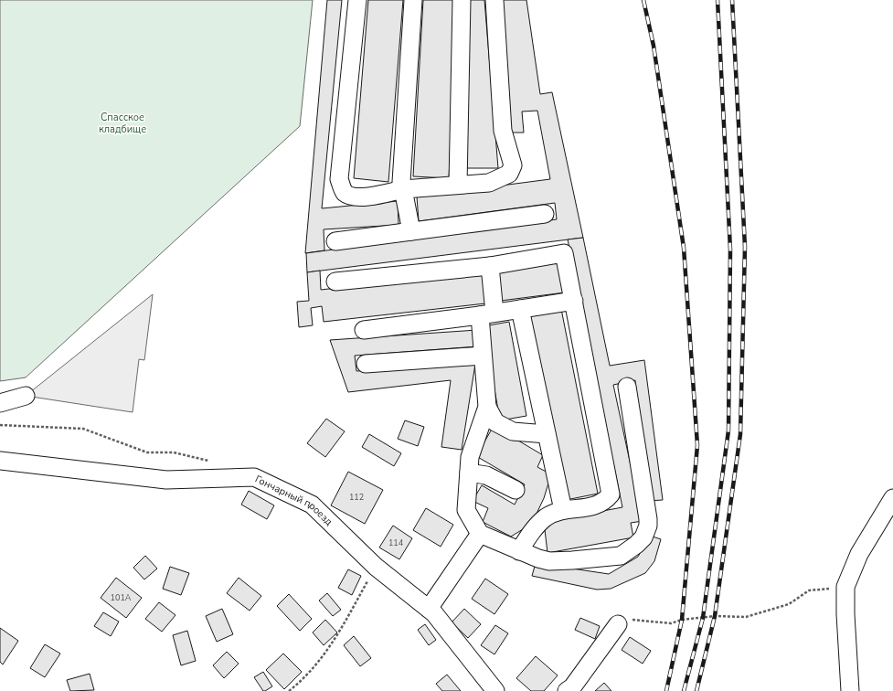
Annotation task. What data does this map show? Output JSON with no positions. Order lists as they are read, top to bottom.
{
  "streets": {
    "street": ["Гончарный проезд"]
  },
  "parks": ["Спасское кладбище"],
  "house_numbers": ["112", "114", "101А"]
}
